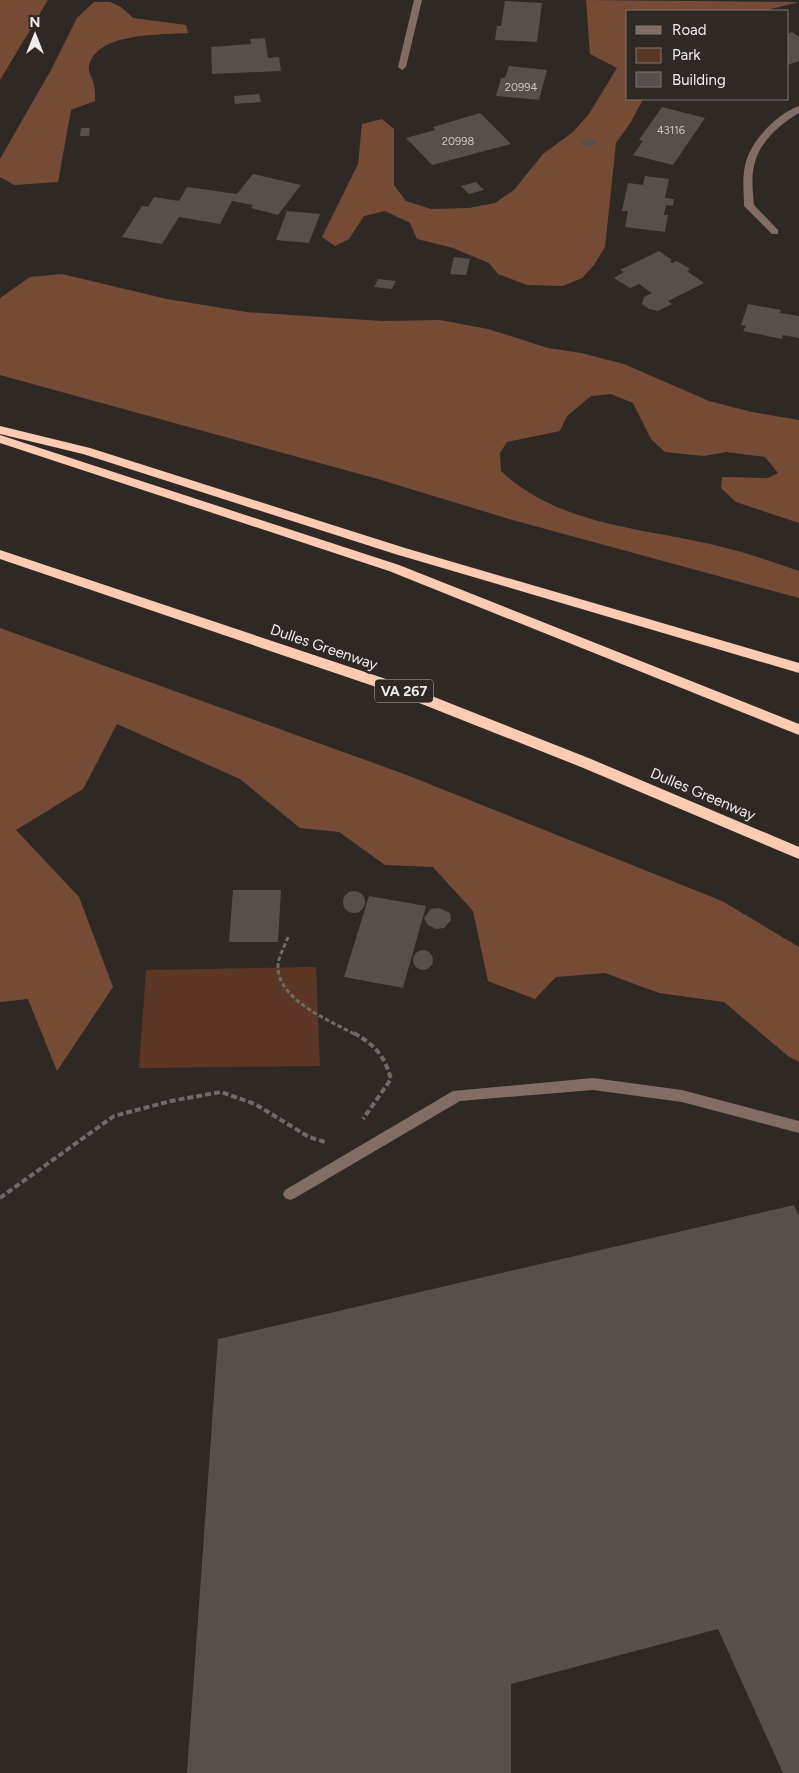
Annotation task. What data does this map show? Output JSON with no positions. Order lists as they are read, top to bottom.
{
  "streets": {
    "highway": ["Dulles Greenway", "VA 267"]
  },
  "house_numbers": ["20994", "43116", "20998"],
  "legend": ["Road", "Park", "Building"],
  "north": "top"
}
